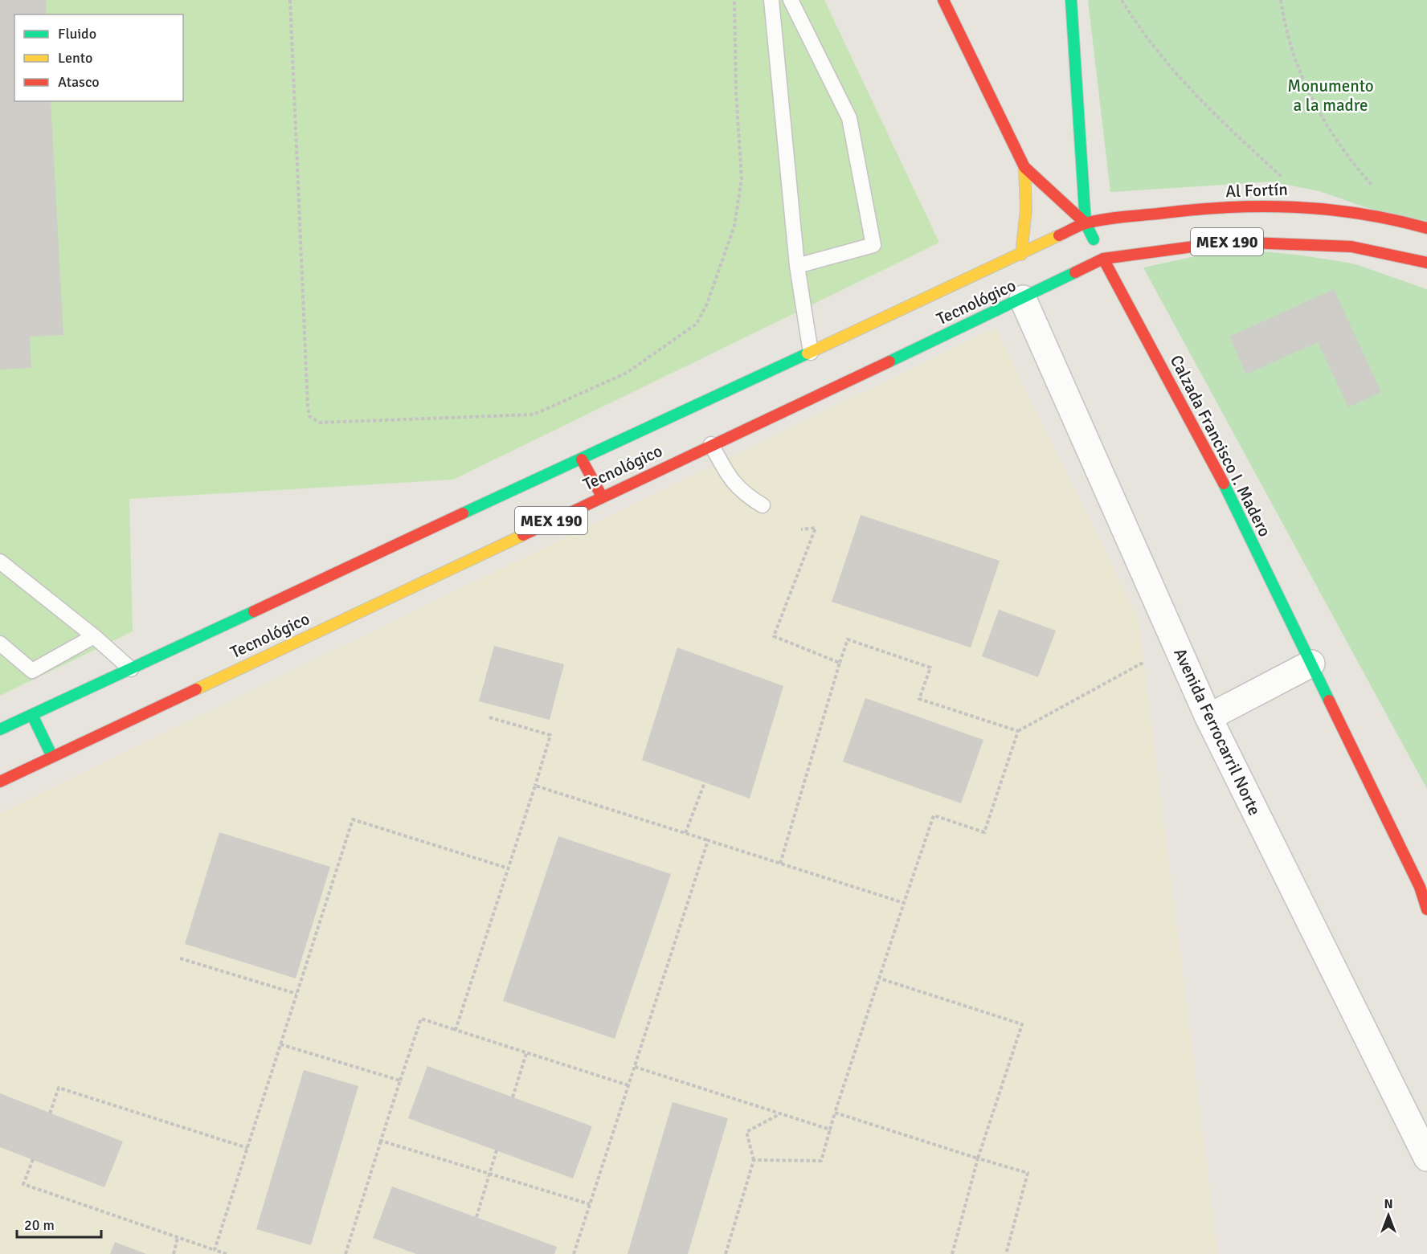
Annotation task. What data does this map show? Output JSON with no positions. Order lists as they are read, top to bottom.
{
  "streets": {
    "main road": [
      "Al Fortín",
      "MEX 190",
      "Tecnológico",
      "Calzada Francisco I. Madero"
    ],
    "street": ["Avenida Ferrocarril Norte"]
  },
  "crossings": [
    ["Al Fortín", "Tecnológico"],
    ["Al Fortín", "Calzada Francisco I. Madero"],
    ["MEX 190", "Tecnológico"],
    ["MEX 190", "Calzada Francisco I. Madero"],
    ["Tecnológico", "Calzada Francisco I. Madero"],
    ["Tecnológico", "Avenida Ferrocarril Norte"]
  ],
  "parks": ["Monumento a la madre"],
  "legend": ["Fluido", "Lento", "Atasco"],
  "scale_bar": "20 m",
  "north": "top"
}
